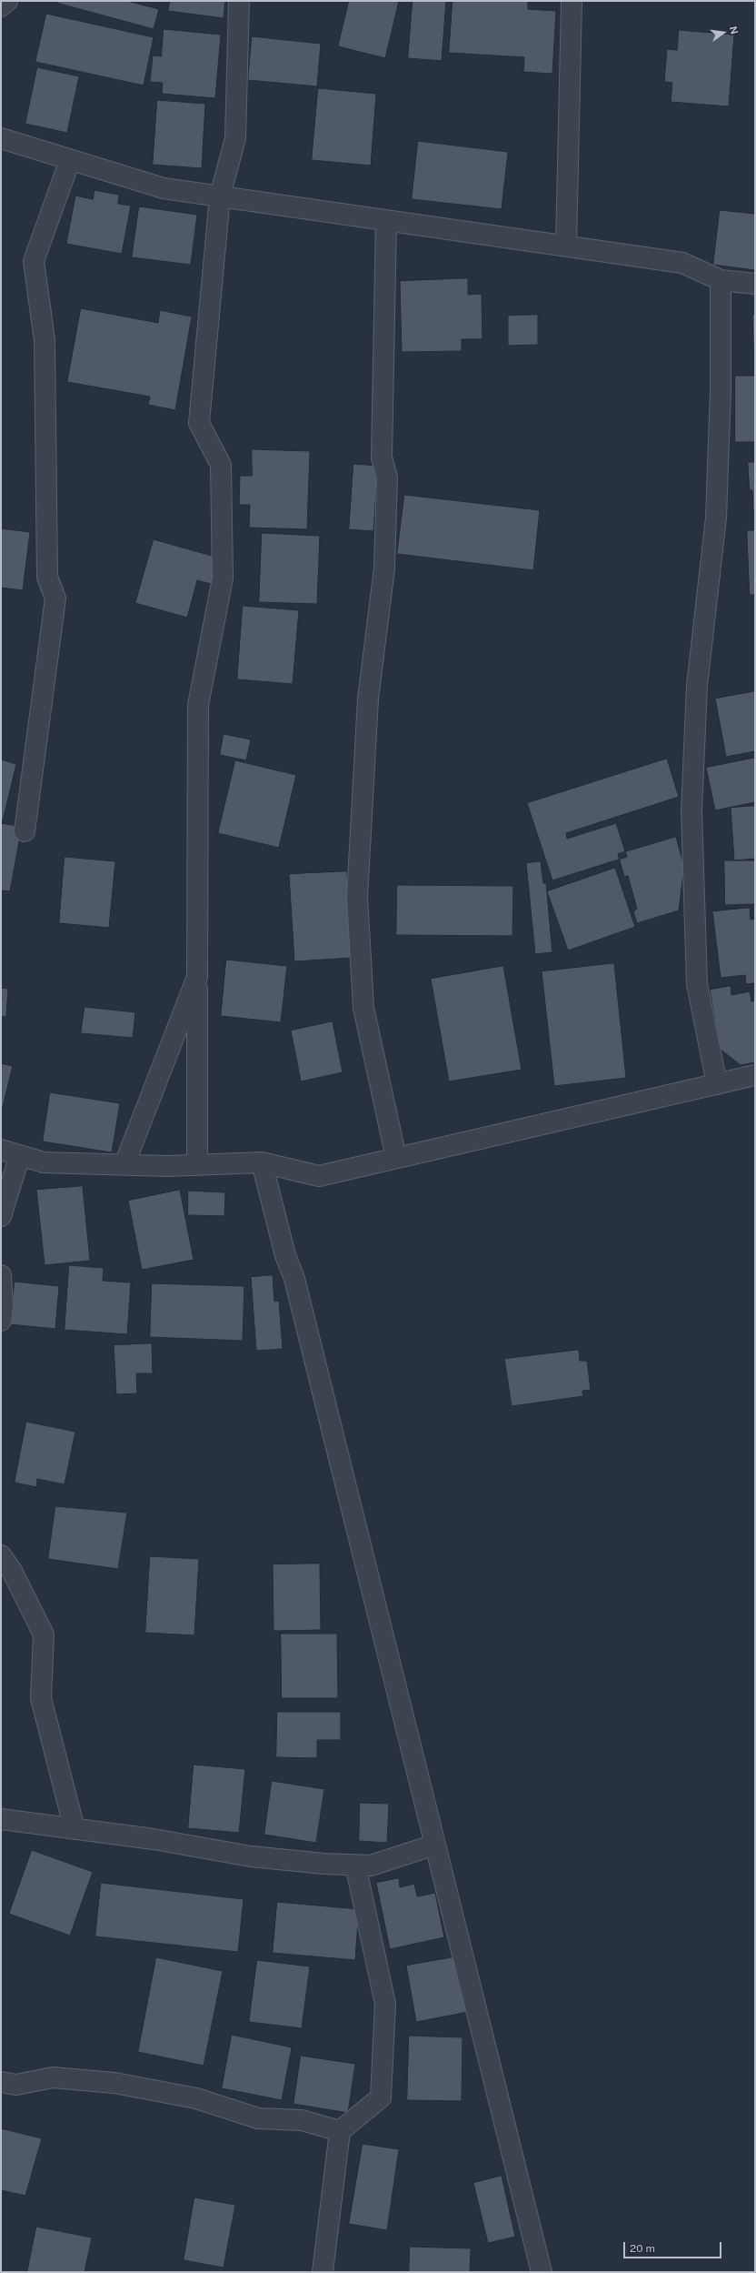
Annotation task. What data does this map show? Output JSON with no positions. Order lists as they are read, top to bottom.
{
  "scale_bar": "20 m",
  "north": "right"
}
